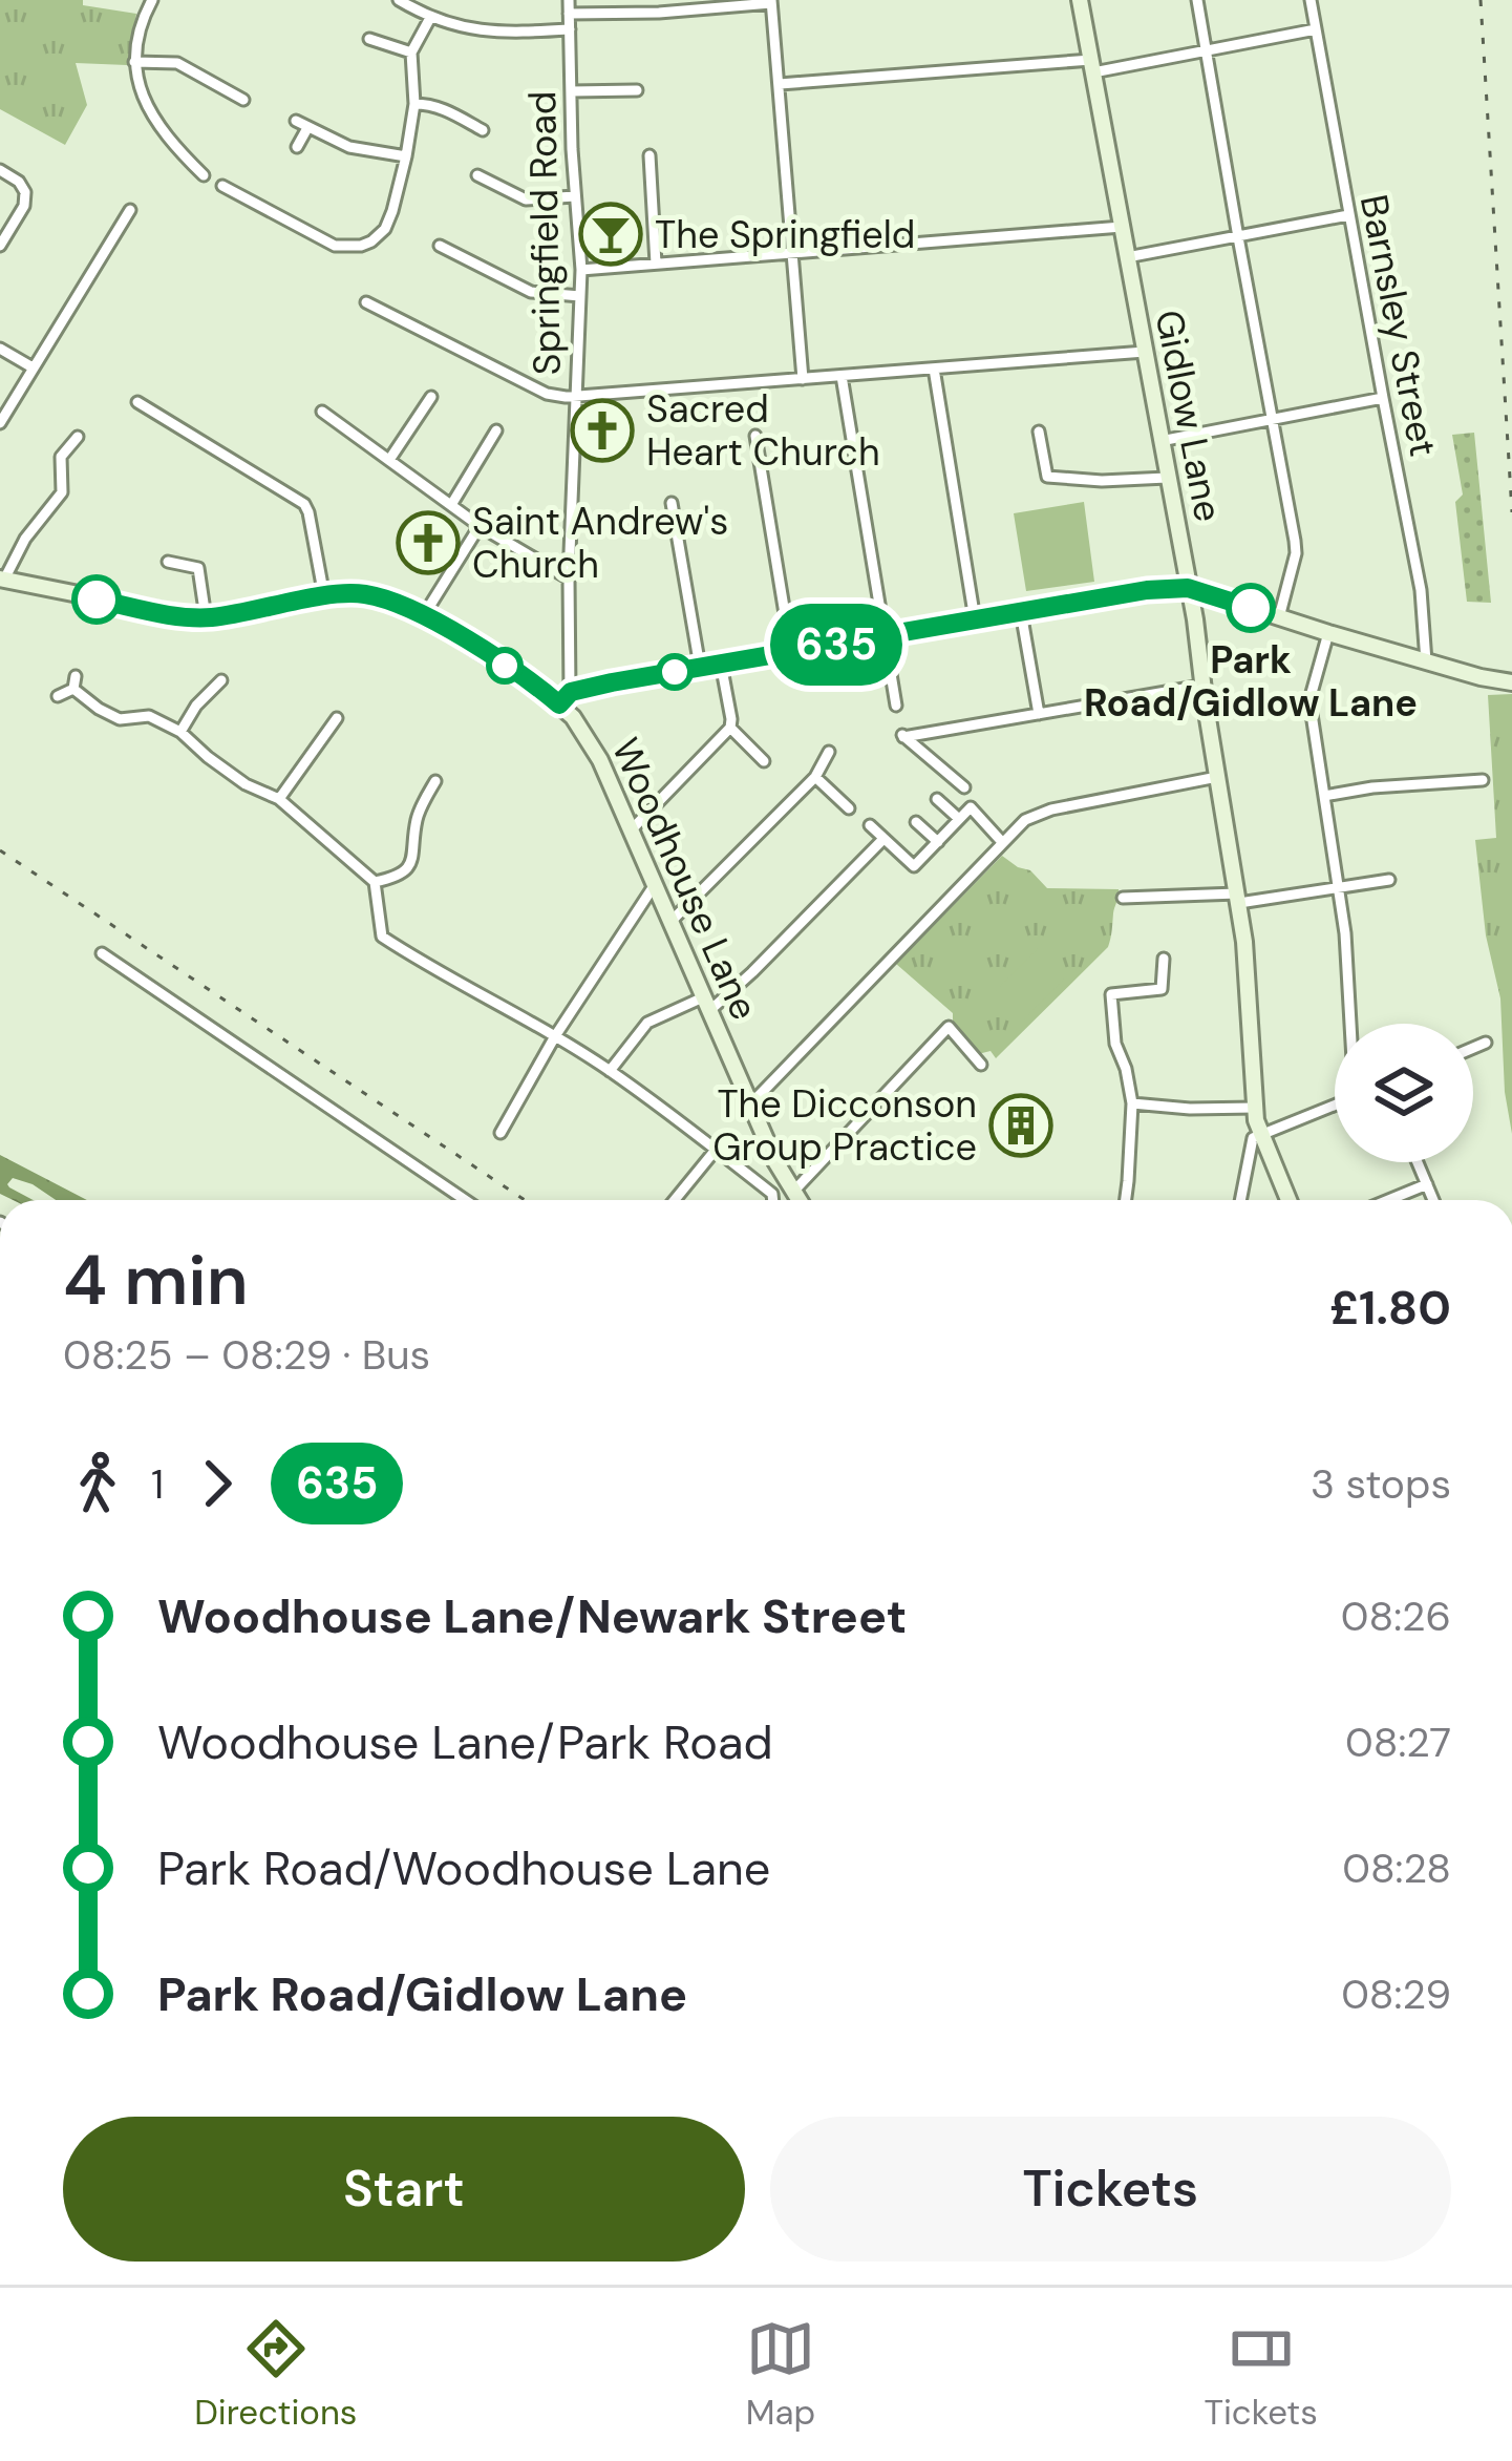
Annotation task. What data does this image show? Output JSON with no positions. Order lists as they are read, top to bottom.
{
  "streets": {
    "street": [
      "Springfield Road",
      "Barnsley Street",
      "Gidlow Lane",
      "Woodhouse Lane"
    ]
  },
  "crossings": [
    ["Springfield Road", "Woodhouse Lane"]
  ],
  "places": {
    "bar": ["The Springfield"],
    "church": ["Sacred Heart Church", "Saint Andrew's Church"],
    "other": ["Park Road/Gidlow Lane"],
    "building": ["The Dicconson Group Practice"]
  },
  "lines": ["bus line 635"],
  "page": {
    "on_map": "635",
    "heading": ["4 min", "08:25 – 08:29 · Bus", "£1.80"],
    "legs": ["1", "635", "3 stops"],
    "list": [
      {
        "name": "Woodhouse Lane/Newark Street",
        "value": "08:26"
      },
      {
        "name": "Woodhouse Lane/Park Road",
        "value": "08:27"
      },
      {
        "name": "Park Road/Woodhouse Lane",
        "value": "08:28"
      },
      {
        "name": "Park Road/Gidlow Lane",
        "value": "08:29"
      }
    ],
    "buttons": ["Start", "Tickets"],
    "tabs": ["Directions", "Map", "Tickets"]
  }
}
